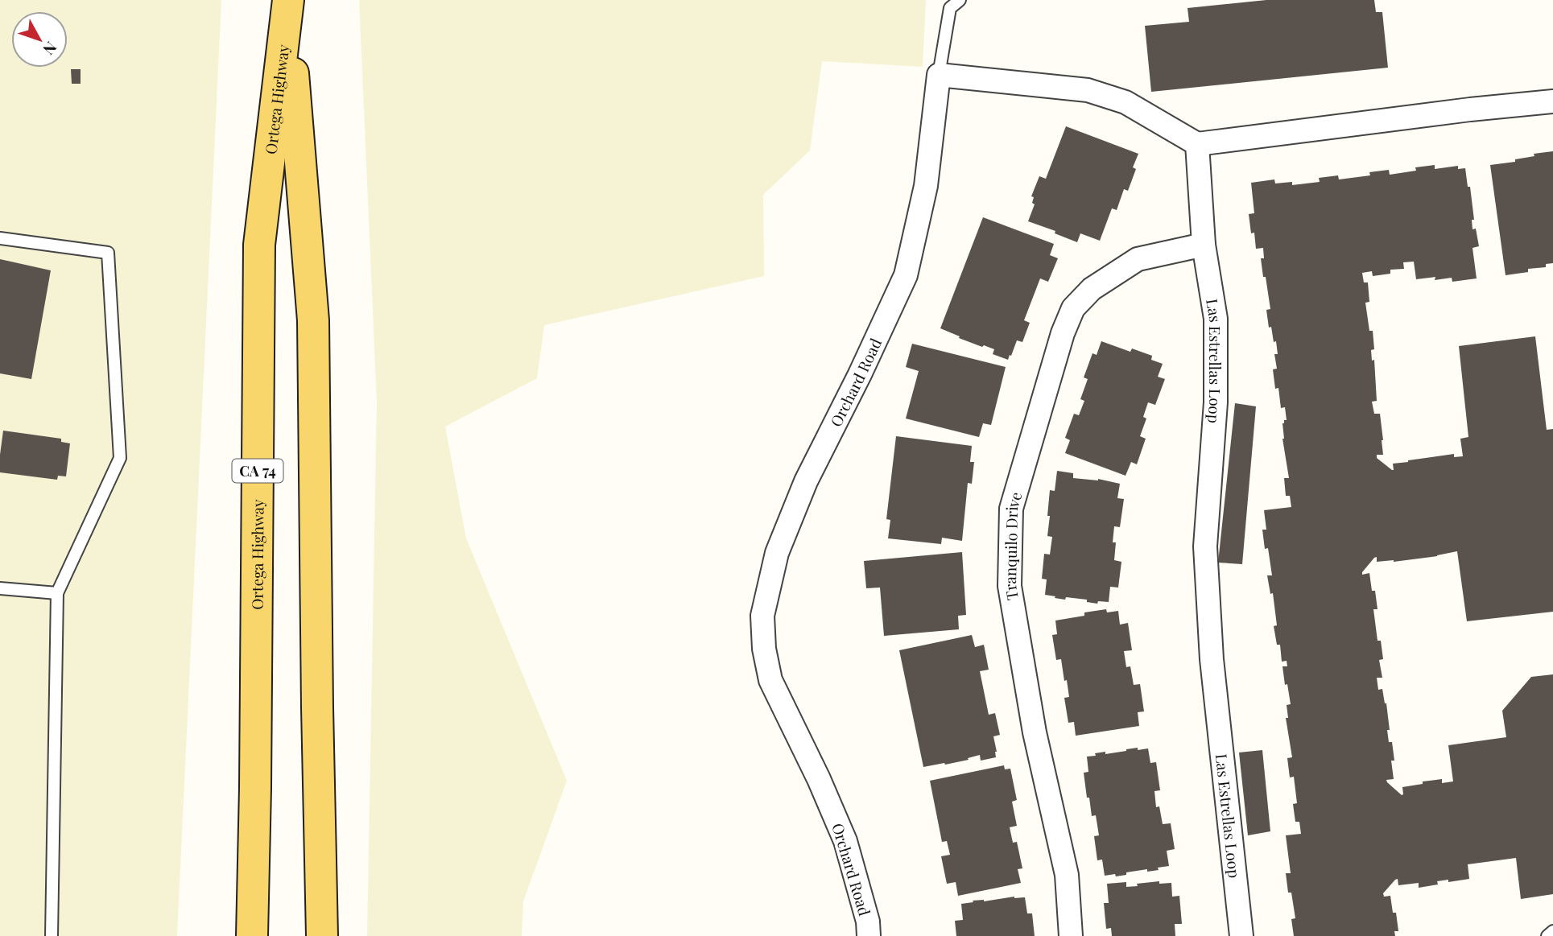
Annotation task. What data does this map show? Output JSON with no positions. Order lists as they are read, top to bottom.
{
  "streets": {
    "main road": ["Ortega Highway", "CA 74"],
    "street": ["Las Estrellas Loop", "Orchard Road", "Tranquilo Drive"]
  },
  "crossings": [
    ["Las Estrellas Loop", "Tranquilo Drive"]
  ],
  "north": "bottom right"
}
